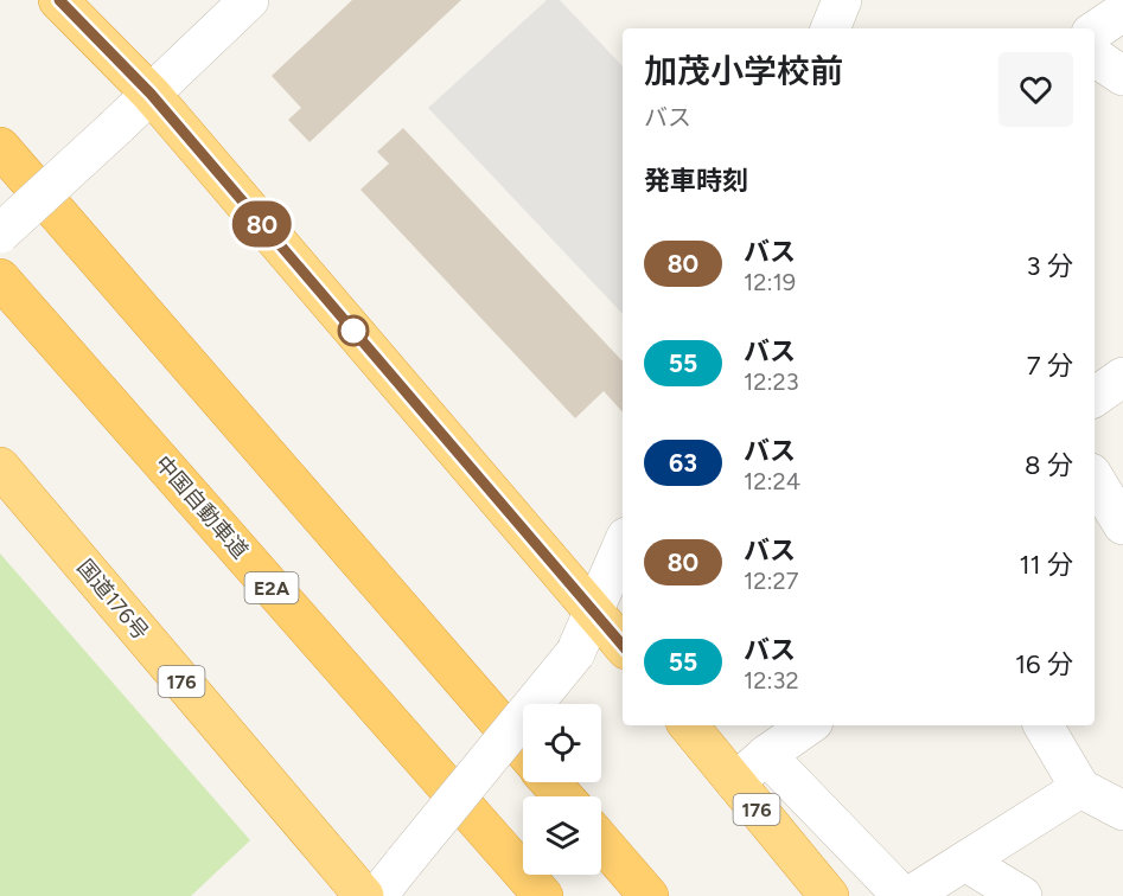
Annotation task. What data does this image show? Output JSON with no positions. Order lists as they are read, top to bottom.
{
  "streets": {
    "highway": [
      "中国自動車道",
      "E2A",
      "国道176号",
      "176"
    ]
  },
  "lines": ["bus line 80"],
  "page": {
    "on_map": "80",
    "heading": [
      ["加茂小学校前", "バス"],
      "発車時刻"
    ],
    "list": [
      {
        "mark": "80",
        "name": "バス",
        "note": "12:19",
        "value": "3 分"
      },
      {
        "mark": "55",
        "name": "バス",
        "note": "12:23",
        "value": "7 分"
      },
      {
        "mark": "63",
        "name": "バス",
        "note": "12:24",
        "value": "8 分"
      },
      {
        "mark": "80",
        "name": "バス",
        "note": "12:27",
        "value": "11 分"
      },
      {
        "mark": "55",
        "name": "バス",
        "note": "12:32",
        "value": "16 分"
      }
    ]
  }
}
